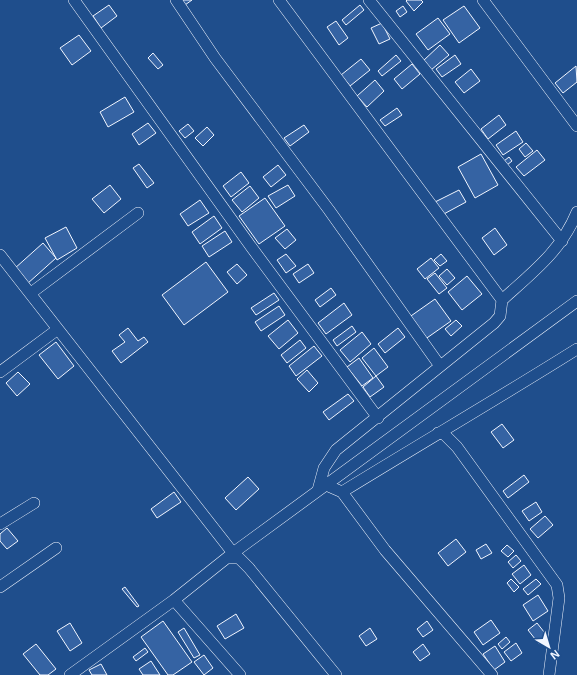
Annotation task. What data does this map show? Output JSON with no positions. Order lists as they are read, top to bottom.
{
  "north": "bottom right"
}
